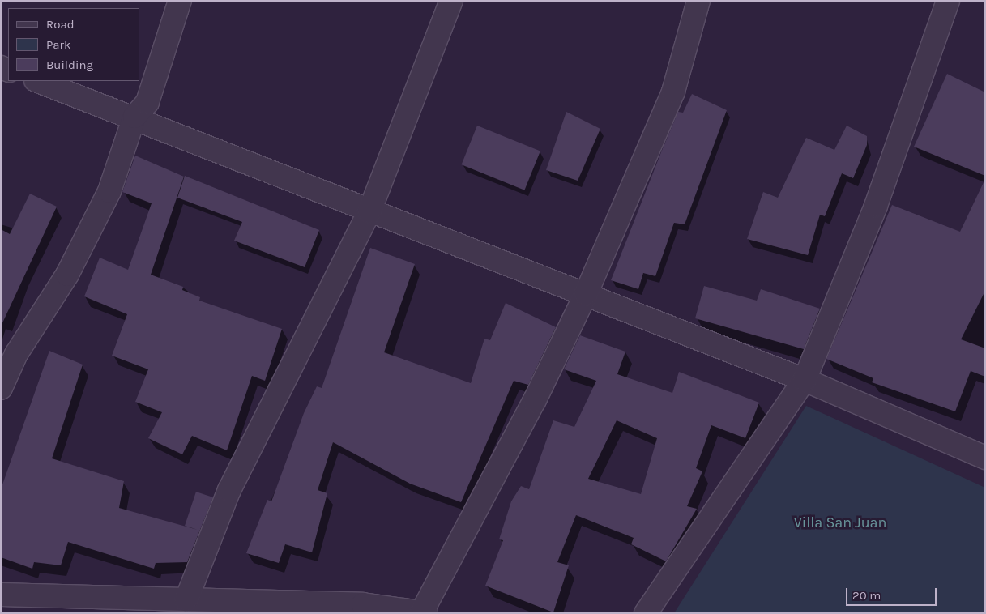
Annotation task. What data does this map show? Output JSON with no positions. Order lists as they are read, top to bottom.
{
  "parks": ["Villa San Juan"],
  "legend": ["Road", "Park", "Building"],
  "scale_bar": "20 m"
}
